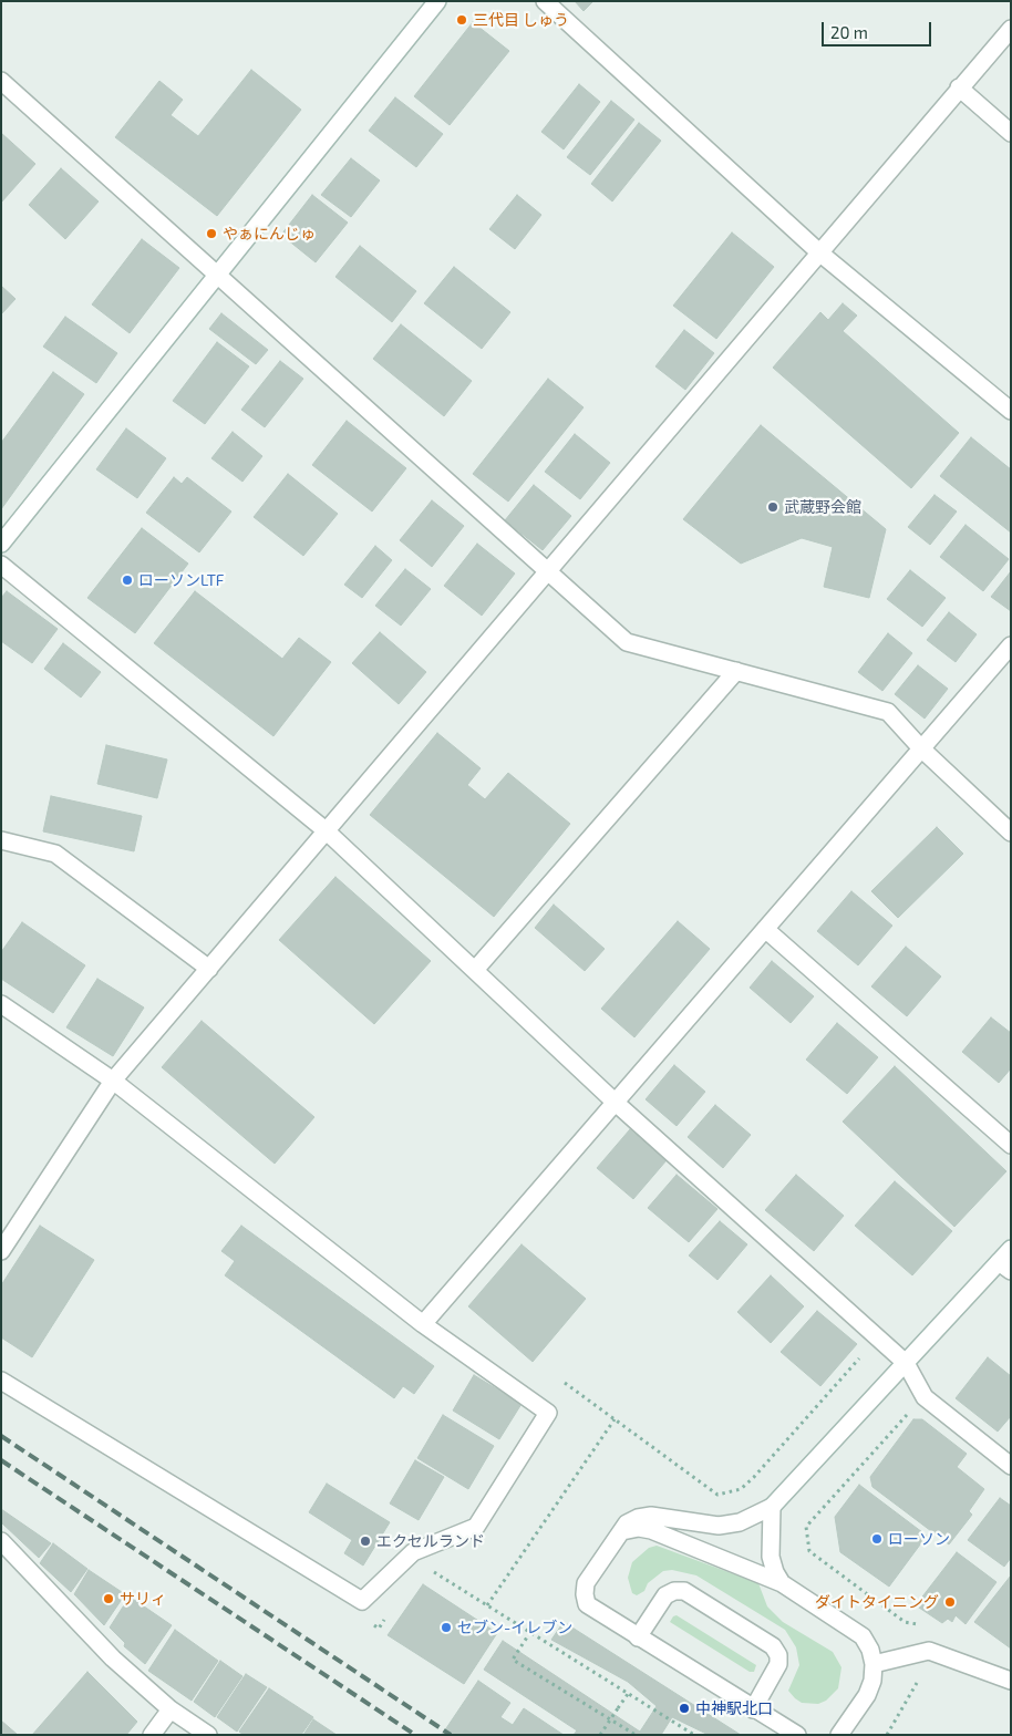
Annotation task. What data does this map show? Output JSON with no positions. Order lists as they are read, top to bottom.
{
  "places": [
    "三代目 しゅう",
    "やぁにんじゅ",
    "武蔵野会館",
    "ローソンLTF",
    "ローソン",
    "エクセルランド",
    "サリィ",
    "ダイトタイニング",
    "セブン-イレブン",
    "中神駅北口"
  ],
  "scale_bar": "20 m"
}
